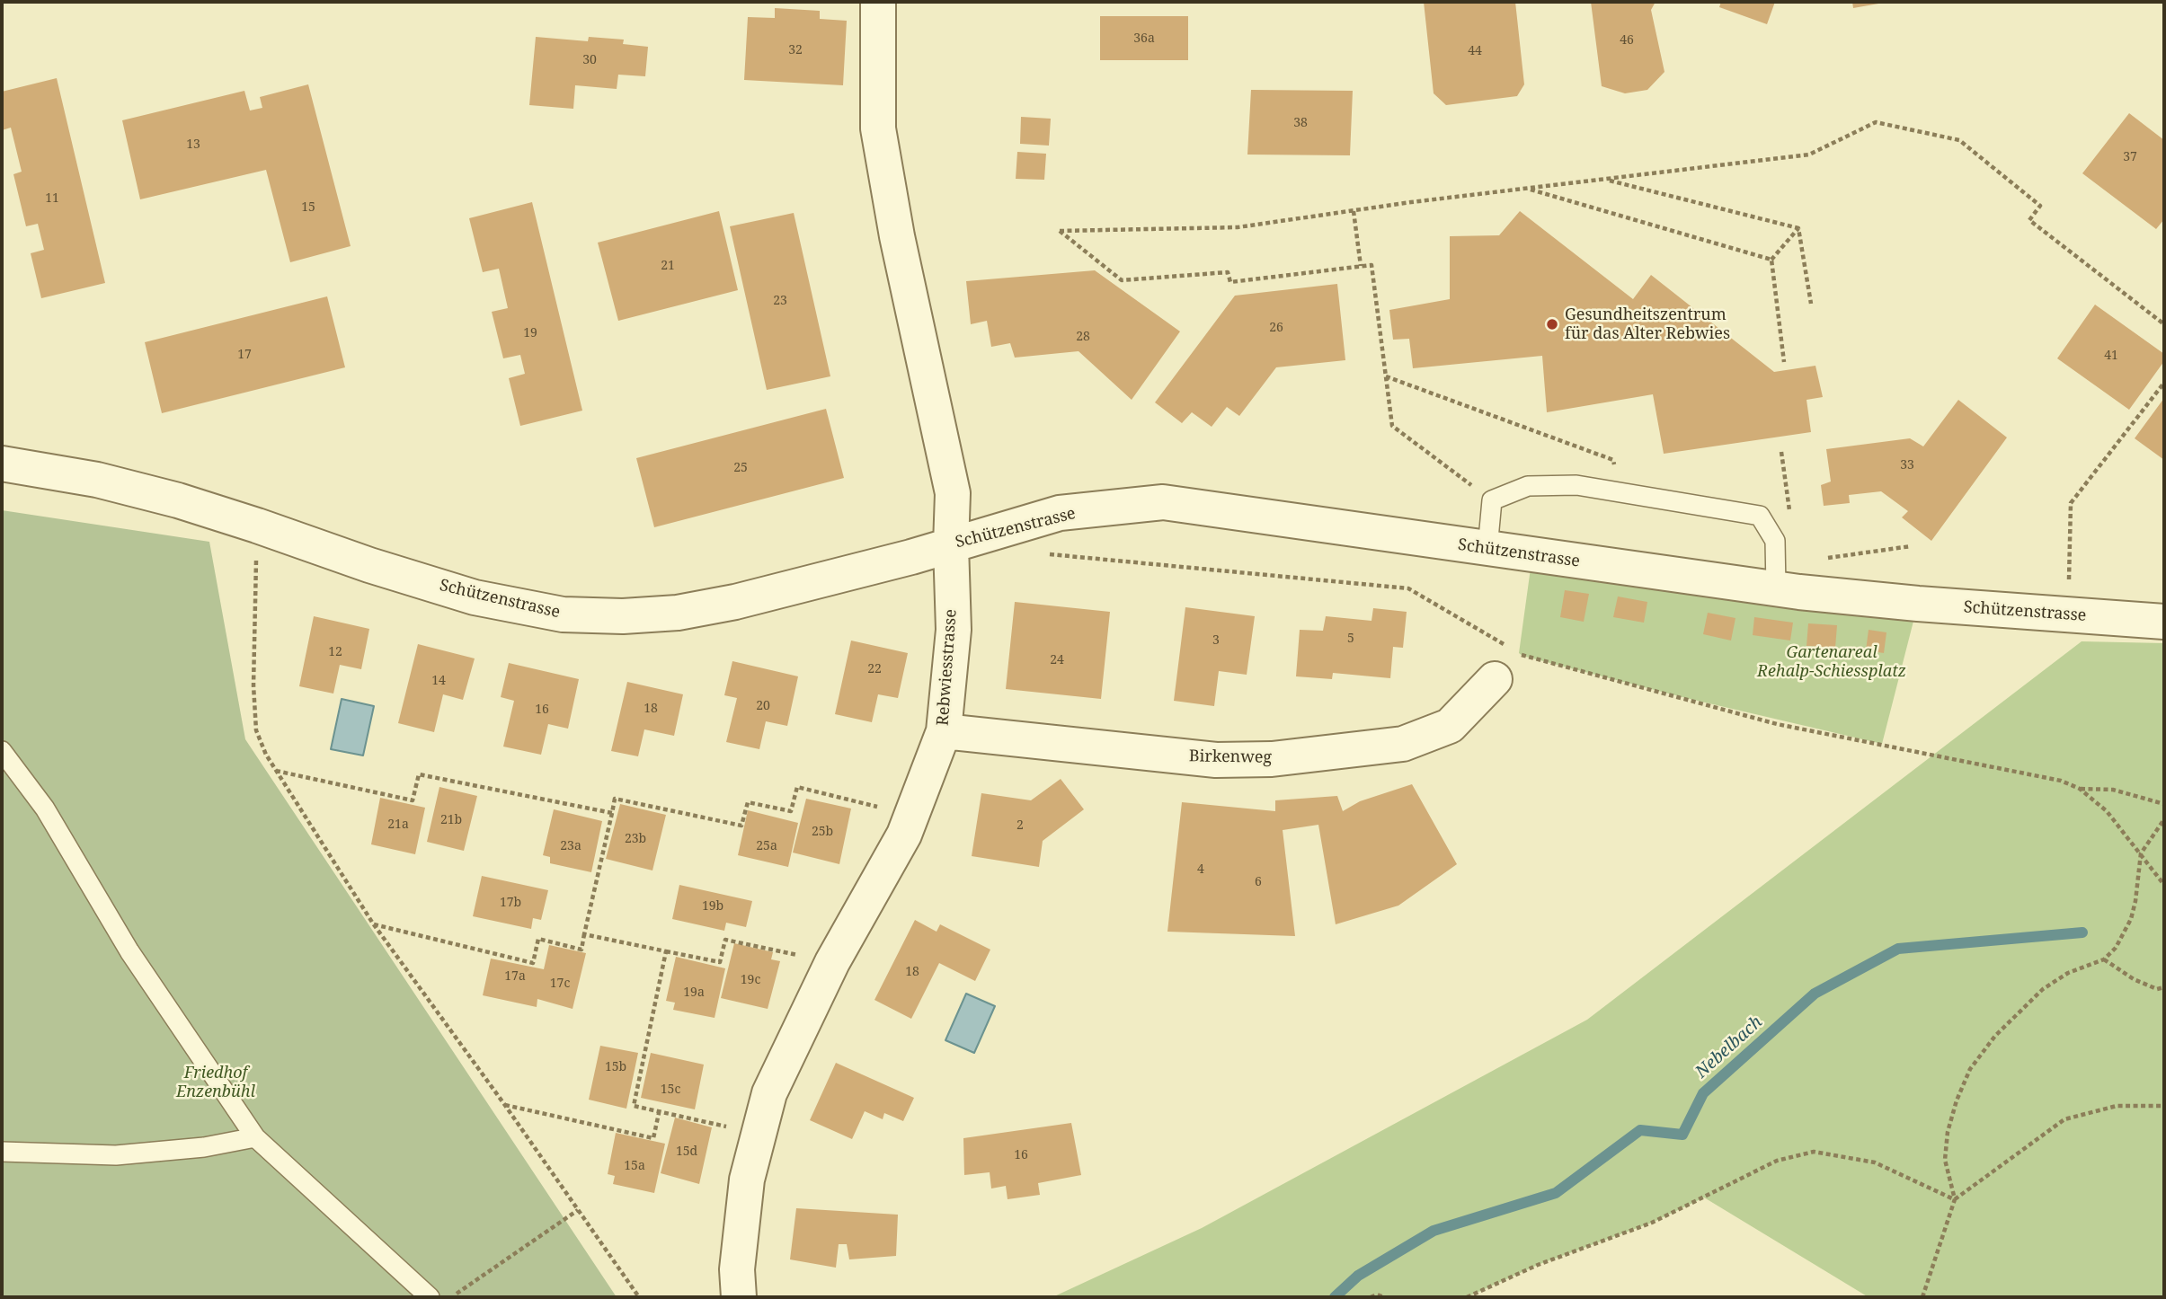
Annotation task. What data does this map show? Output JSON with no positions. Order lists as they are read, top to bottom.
{
  "streets": {
    "street": ["Schützenstrasse", "Rebwiesstrasse", "Birkenweg"]
  },
  "crossings": [
    ["Schützenstrasse", "Rebwiesstrasse"],
    ["Rebwiesstrasse", "Birkenweg"]
  ],
  "water": ["Nebelbach"],
  "parks": ["Gartenareal Rehalp-Schiessplatz", "Friedhof Enzenbühl"],
  "places": ["Gesundheitszentrum für das Alter Rebwies"],
  "house_numbers": [
    "36a",
    "46",
    "32",
    "44",
    "30",
    "38",
    "13",
    "37",
    "11",
    "15",
    "21",
    "23",
    "26",
    "19",
    "28",
    "17",
    "41",
    "33",
    "25",
    "5",
    "3",
    "12",
    "24",
    "22",
    "14",
    "20",
    "18",
    "16",
    "21b",
    "21a",
    "2",
    "25b",
    "23b",
    "23a",
    "25a",
    "4",
    "6",
    "17b",
    "19b",
    "18",
    "17a",
    "19c",
    "17c",
    "19a",
    "15b",
    "15c",
    "15d",
    "16",
    "15a"
  ]
}
